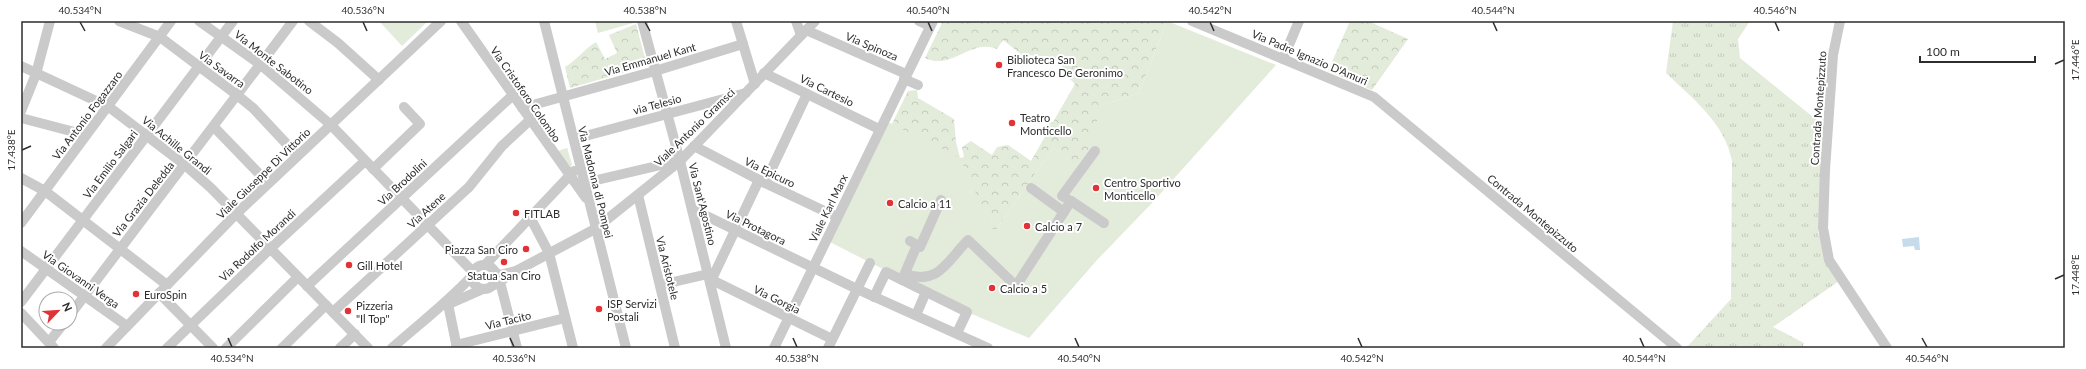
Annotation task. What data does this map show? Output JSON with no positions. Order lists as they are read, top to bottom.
{
  "streets": {
    "street": [
      "Via Spinoza",
      "Via Padre Ignazio D'Amuri",
      "Via Emmanuel Kant",
      "Via Monte Sabotino",
      "Via Savarra",
      "Via Cartesio",
      "Via Cristoforo Colombo",
      "via Telesio",
      "Contrada Montepizzuto",
      "Via Antonio Fogazzaro",
      "Viale Antonio Gramsci",
      "Via Achille Grandi",
      "Via Emilio Salgari",
      "Via Epicuro",
      "Viale Giuseppe Di Vittorio",
      "Via Brodolini",
      "Via Madonna di Pompei",
      "Via Grazia Deledda",
      "Via Sant'Agostino",
      "Viale Karl Marx",
      "Via Atene",
      "Via Protagora",
      "Via Rodolfo Morandi",
      "Via Aristotele",
      "Via Giovanni Verga",
      "Via Gorgia",
      "Via Tacito"
    ]
  },
  "crossings": [
    ["Via Spinoza", "Viale Antonio Gramsci"],
    ["Via Spinoza", "Viale Karl Marx"],
    ["Via Padre Ignazio D'Amuri", "Contrada Montepizzuto"],
    ["Via Emmanuel Kant", "Via Cristoforo Colombo"],
    ["Via Emmanuel Kant", "Via Madonna di Pompei"],
    ["Via Emmanuel Kant", "Via Sant'Agostino"],
    ["Via Monte Sabotino", "Viale Antonio Gramsci"],
    ["Via Monte Sabotino", "Via Emilio Salgari"],
    ["Via Monte Sabotino", "Viale Giuseppe Di Vittorio"],
    ["Via Monte Sabotino", "Via Brodolini"],
    ["Via Monte Sabotino", "Via Grazia Deledda"],
    ["Via Monte Sabotino", "Via Atene"],
    ["Via Monte Sabotino", "Via Rodolfo Morandi"],
    ["Via Savarra", "Via Antonio Fogazzaro"],
    ["Via Savarra", "Via Emilio Salgari"],
    ["Via Savarra", "Viale Giuseppe Di Vittorio"],
    ["Via Savarra", "Via Grazia Deledda"],
    ["Via Cartesio", "Viale Antonio Gramsci"],
    ["Via Cartesio", "Viale Karl Marx"],
    ["Via Cristoforo Colombo", "Via Brodolini"],
    ["Via Cristoforo Colombo", "Via Madonna di Pompei"],
    ["Via Cristoforo Colombo", "Via Atene"],
    ["via Telesio", "Viale Antonio Gramsci"],
    ["via Telesio", "Via Madonna di Pompei"],
    ["via Telesio", "Via Sant'Agostino"],
    ["Via Antonio Fogazzaro", "Via Achille Grandi"],
    ["Viale Antonio Gramsci", "Via Epicuro"],
    ["Viale Antonio Gramsci", "Via Madonna di Pompei"],
    ["Viale Antonio Gramsci", "Via Sant'Agostino"],
    ["Viale Antonio Gramsci", "Via Aristotele"],
    ["Via Achille Grandi", "Via Emilio Salgari"],
    ["Via Achille Grandi", "Viale Giuseppe Di Vittorio"],
    ["Via Achille Grandi", "Via Brodolini"],
    ["Via Achille Grandi", "Via Grazia Deledda"],
    ["Via Achille Grandi", "Via Atene"],
    ["Via Achille Grandi", "Via Rodolfo Morandi"],
    ["Via Emilio Salgari", "Via Giovanni Verga"],
    ["Via Epicuro", "Viale Karl Marx"],
    ["Viale Giuseppe Di Vittorio", "Via Giovanni Verga"],
    ["Via Grazia Deledda", "Via Giovanni Verga"],
    ["Via Sant'Agostino", "Via Protagora"],
    ["Via Sant'Agostino", "Via Gorgia"],
    ["Viale Karl Marx", "Via Protagora"],
    ["Viale Karl Marx", "Via Gorgia"]
  ],
  "places": [
    "Biblioteca San Francesco De Geronimo",
    "Teatro Monticello",
    "Centro Sportivo Monticello",
    "Calcio a 11",
    "FITLAB",
    "Calcio a 7",
    "Piazza San Ciro",
    "Statua San Ciro",
    "Gill Hotel",
    "Calcio a 5",
    "EuroSpin",
    "ISP Servizi Postali",
    "Pizzeria \"Il Top\""
  ],
  "scale_bar": "100 m",
  "north": "top right",
  "coordinates": [
    "40.534°N",
    "40.536°N",
    "40.538°N",
    "40.540°N",
    "40.542°N",
    "40.544°N",
    "40.546°N",
    "17.446°E",
    "17.438°E",
    "17.448°E"
  ]
}
